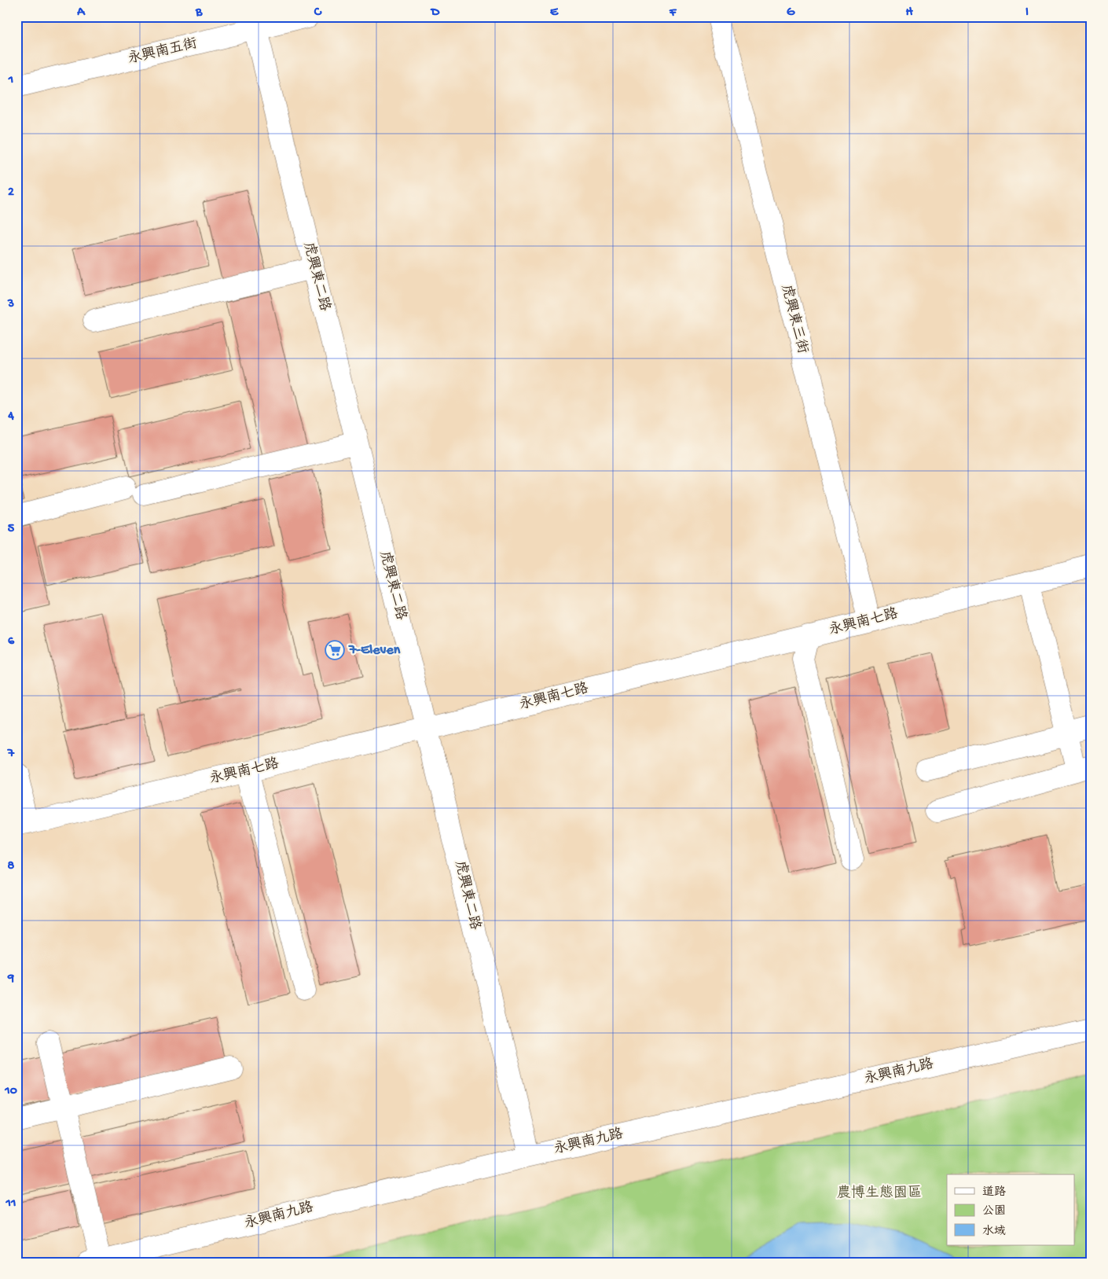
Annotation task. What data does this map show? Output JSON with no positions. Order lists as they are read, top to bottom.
{
  "streets": {
    "street": [
      "永興南五街",
      "虎興東二路",
      "虎興東三街",
      "永興南七路",
      "永興南九路"
    ]
  },
  "crossings": [
    ["永興南五街", "虎興東二路"],
    ["虎興東二路", "永興南七路"],
    ["虎興東二路", "永興南九路"],
    ["虎興東三街", "永興南七路"]
  ],
  "parks": ["農博生態園區"],
  "places": {
    "supermarket": ["7-Eleven"]
  },
  "legend": ["道路", "公園", "水域"],
  "grid": {
    "columns": [
      "A",
      "B",
      "C",
      "D",
      "E",
      "F",
      "G",
      "H",
      "I"
    ],
    "rows": [
      "1",
      "2",
      "3",
      "4",
      "5",
      "6",
      "7",
      "8",
      "9",
      "10",
      "11"
    ]
  }
}
